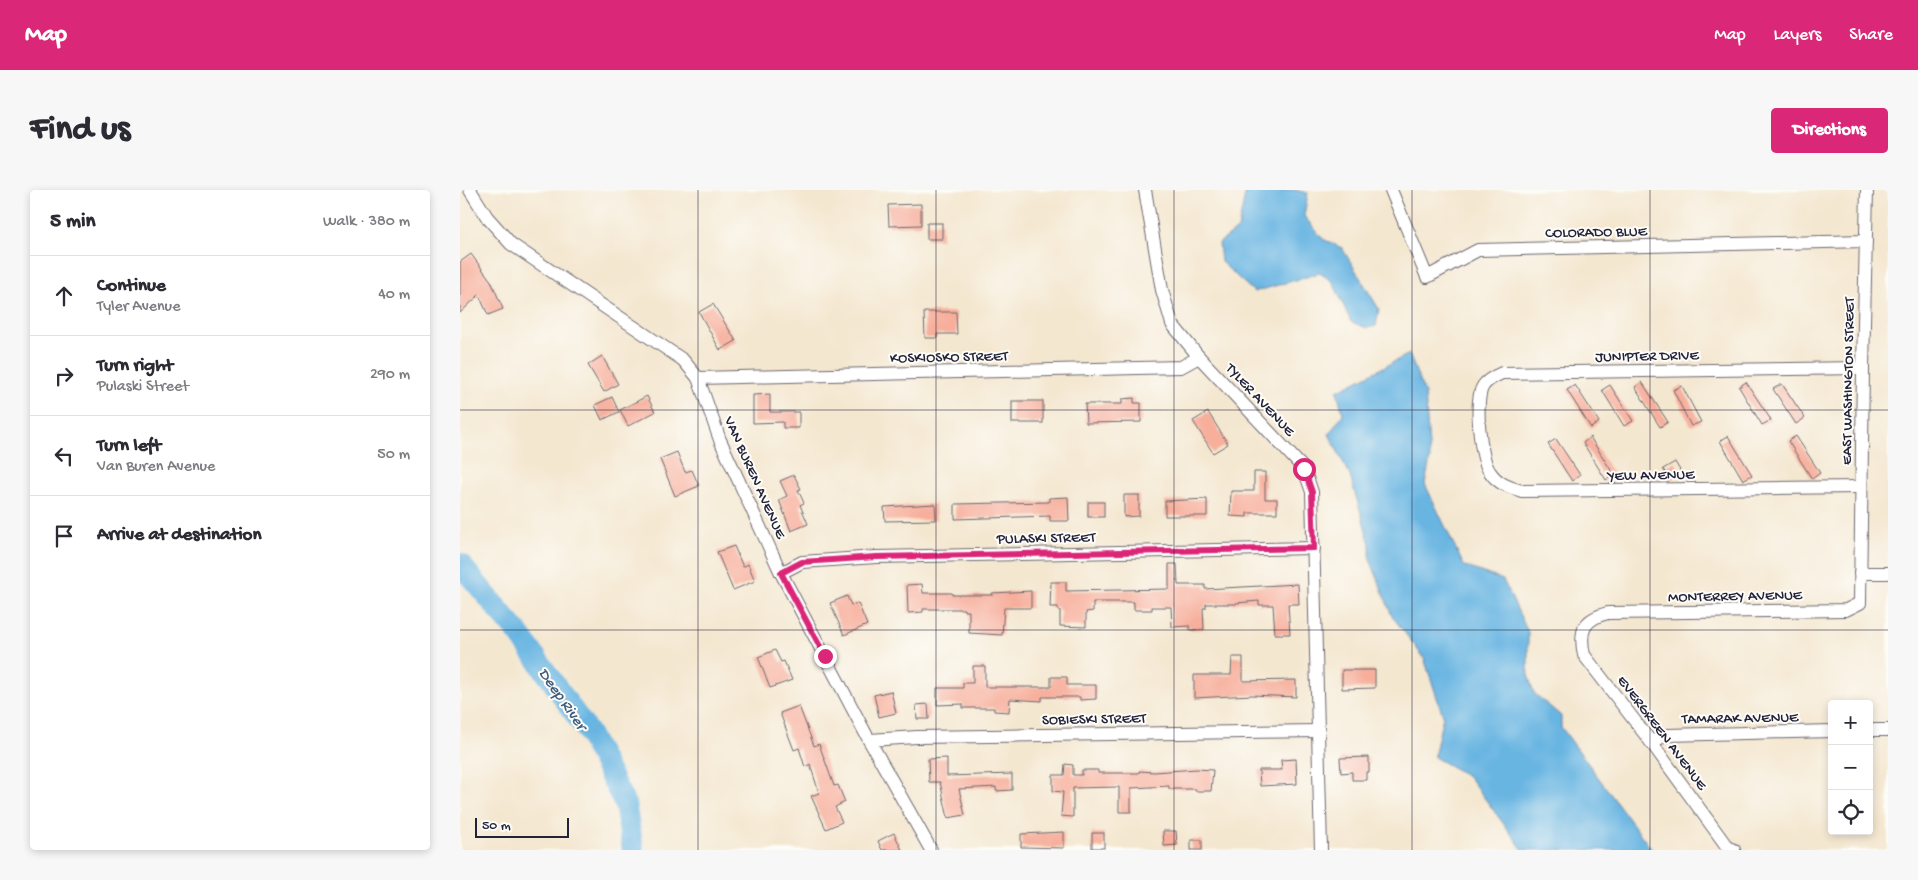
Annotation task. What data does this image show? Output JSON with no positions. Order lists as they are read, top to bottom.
{
  "streets": {
    "street": [
      "COLORADO BLUE",
      "JUNIPTER DRIVE",
      "KOSKIOSKO STREET",
      "EAST WASHINGTON STREET",
      "TYLER AVENUE",
      "YEW AVENUE",
      "VAN BUREN AVENUE",
      "PULASKI STREET",
      "MONTERREY AVENUE",
      "TAMARAK AVENUE",
      "SOBIESKI STREET",
      "EVERGREEN AVENUE"
    ]
  },
  "crossings": [
    ["COLORADO BLUE", "EAST WASHINGTON STREET"],
    ["JUNIPTER DRIVE", "EAST WASHINGTON STREET"],
    ["JUNIPTER DRIVE", "YEW AVENUE"],
    ["KOSKIOSKO STREET", "TYLER AVENUE"],
    ["KOSKIOSKO STREET", "VAN BUREN AVENUE"],
    ["EAST WASHINGTON STREET", "YEW AVENUE"],
    ["EAST WASHINGTON STREET", "MONTERREY AVENUE"],
    ["TYLER AVENUE", "PULASKI STREET"],
    ["TYLER AVENUE", "SOBIESKI STREET"],
    ["VAN BUREN AVENUE", "PULASKI STREET"],
    ["VAN BUREN AVENUE", "SOBIESKI STREET"],
    ["MONTERREY AVENUE", "EVERGREEN AVENUE"],
    ["TAMARAK AVENUE", "EVERGREEN AVENUE"]
  ],
  "water": ["Deep River"],
  "scale_bar": "50 m",
  "page": {
    "header": "Map",
    "nav": ["Map", "Layers", "Share"],
    "buttons": "Directions",
    "title": "Find us",
    "heading": ["5 min", "Walk · 380 m"],
    "list": [
      ["Continue", "Tyler Avenue", "40 m"],
      ["Turn right", "Pulaski Street", "290 m"],
      ["Turn left", "Van Buren Avenue", "50 m"],
      "Arrive at destination"
    ],
    "map_buttons": ["+", "−"],
    "scale": "50 m"
  }
}
